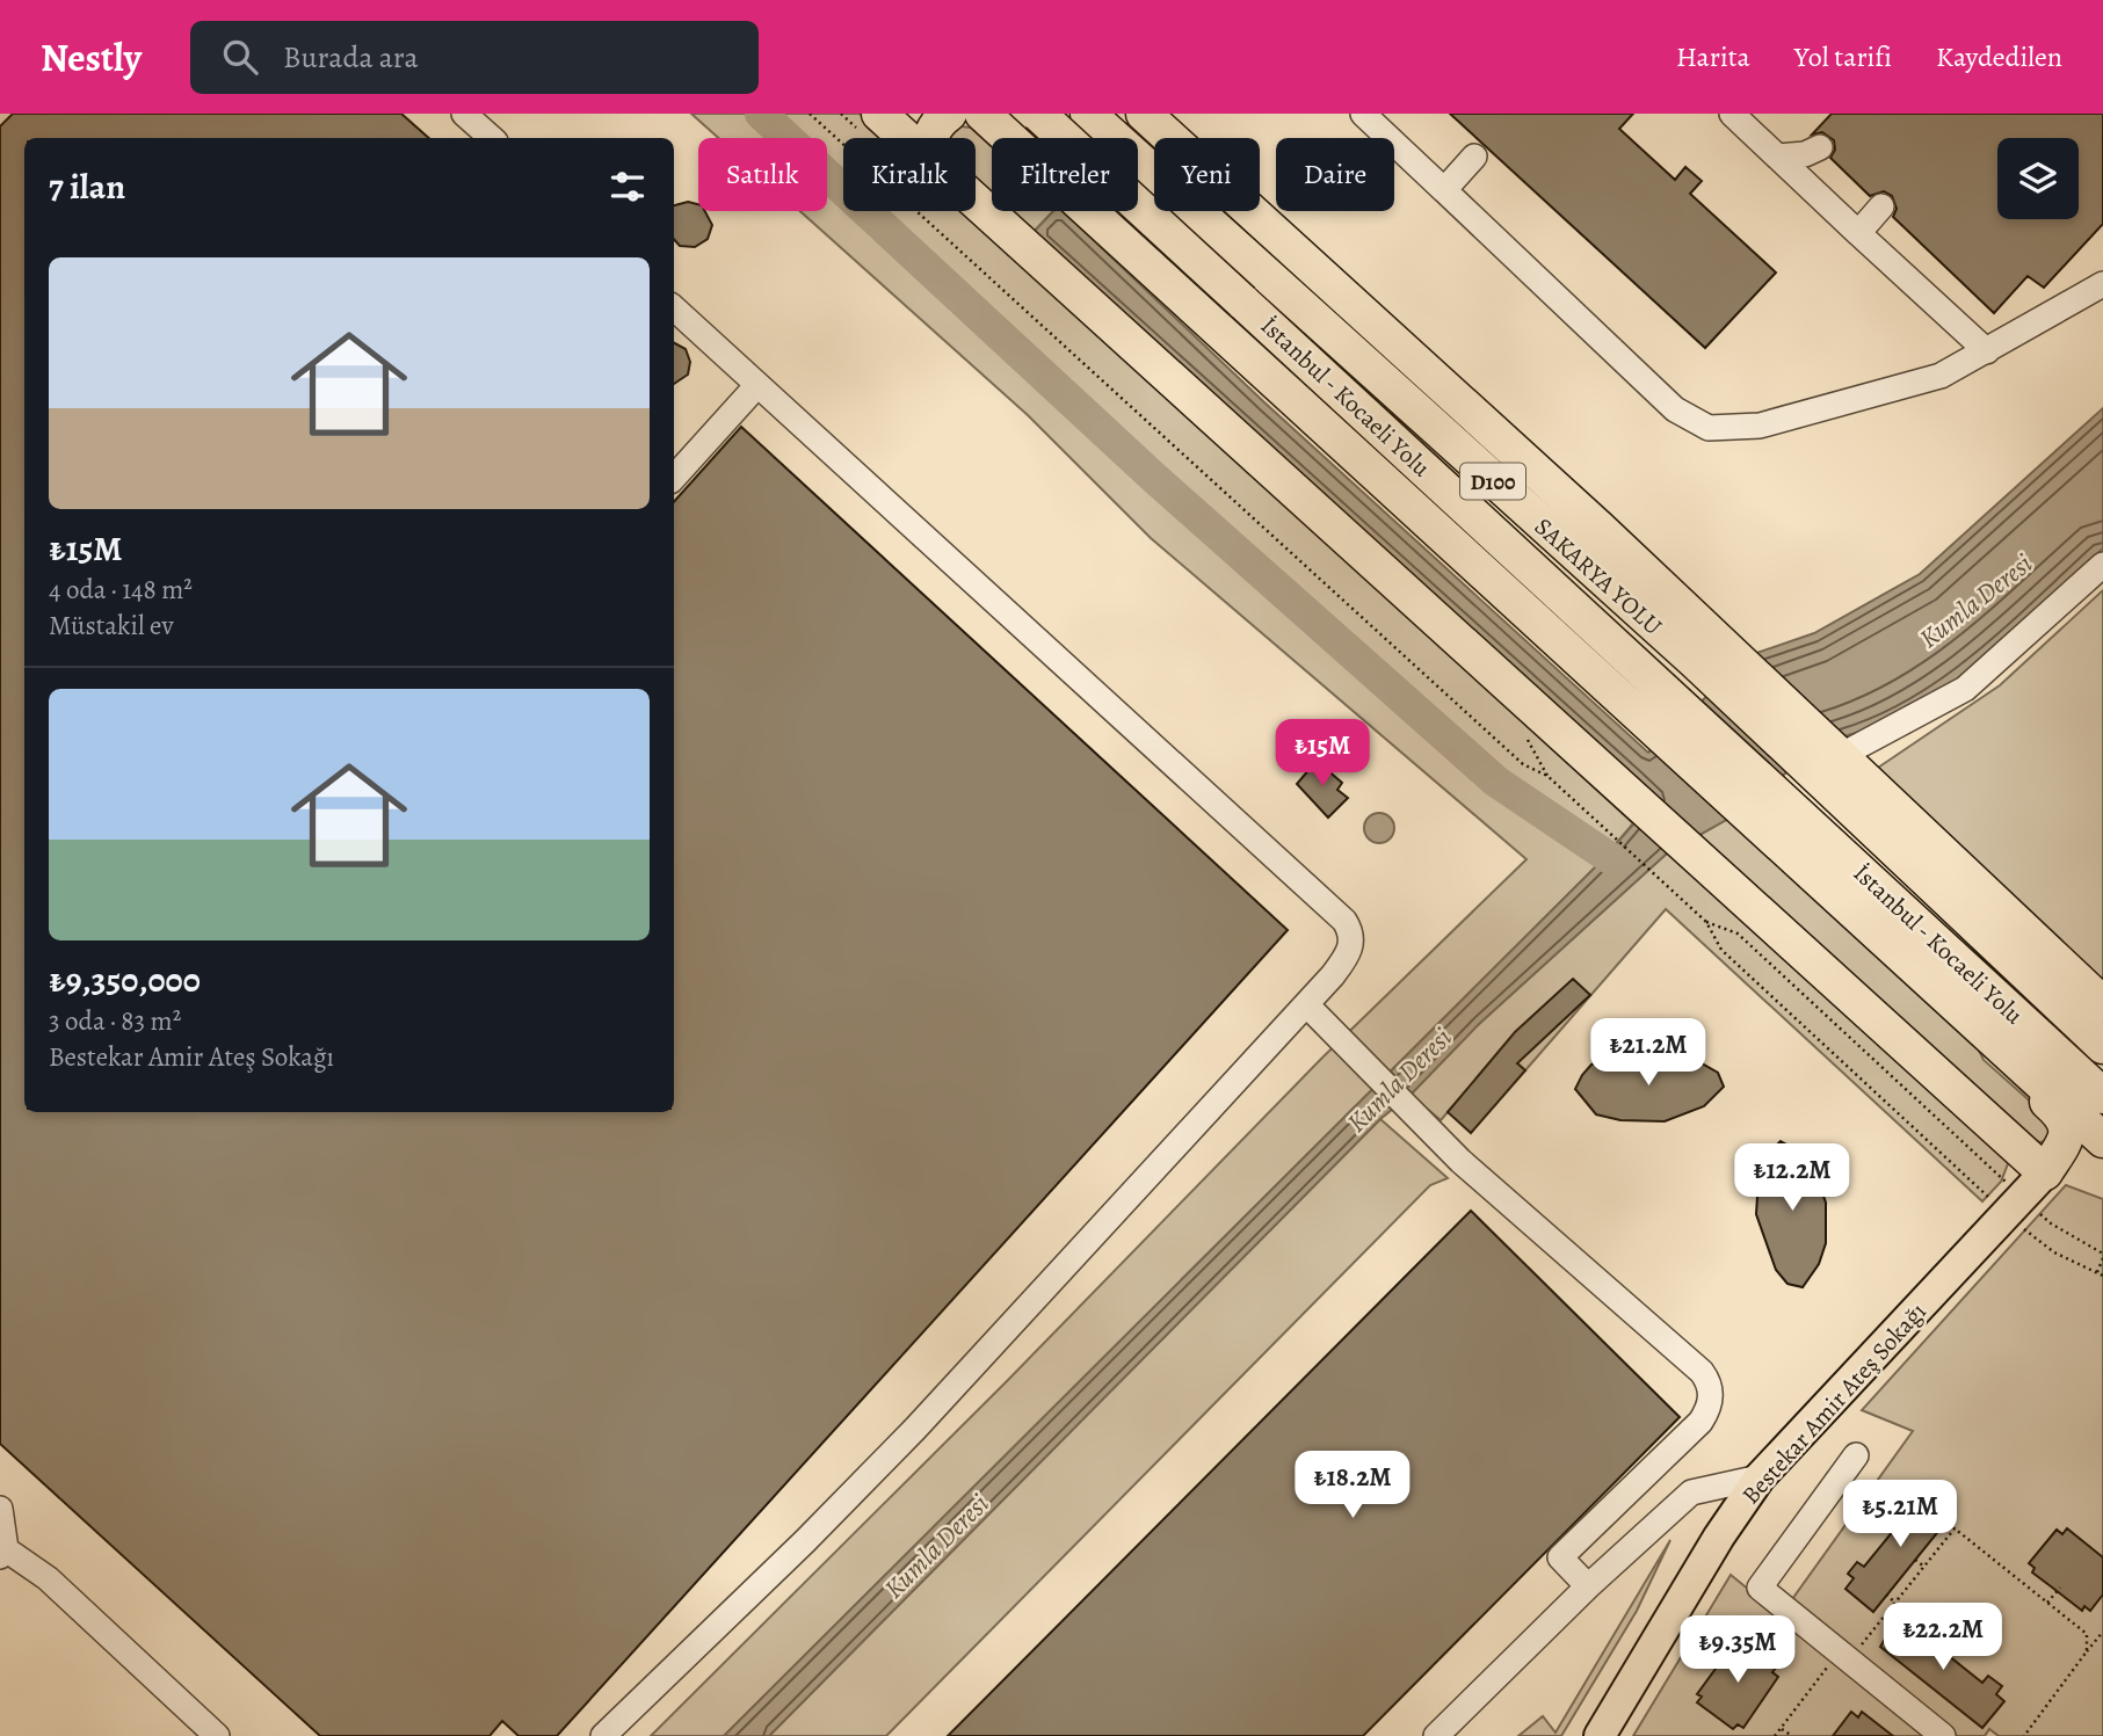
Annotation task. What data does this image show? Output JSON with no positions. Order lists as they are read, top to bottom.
{
  "streets": {
    "highway": ["İstanbul - Kocaeli Yolu", "D100", "SAKARYA YOLU"],
    "main road": ["Bestekar Amir Ateş Sokağı"]
  },
  "crossings": [
    ["İstanbul - Kocaeli Yolu", "SAKARYA YOLU"]
  ],
  "water": ["Kumla Deresi"],
  "page": {
    "header": "Nestly",
    "search": "Burada ara",
    "nav": ["Harita", "Yol tarifi", "Kaydedilen"],
    "chip": [
      "Satılık",
      "Kiralık",
      "Filtreler",
      "Yeni",
      "Daire"
    ],
    "heading": "7 ilan",
    "list": [
      {
        "name": "₺15M",
        "note": "4 oda · 148 m² · Müstakil ev"
      },
      {
        "name": "₺9,350,000",
        "note": "3 oda · 83 m² · Bestekar Amir Ateş Sokağı"
      }
    ],
    "price": [
      "₺15M",
      "₺21.2M",
      "₺12.2M",
      "₺18.2M",
      "₺5.21M",
      "₺22.2M",
      "₺9.35M"
    ]
  }
}
